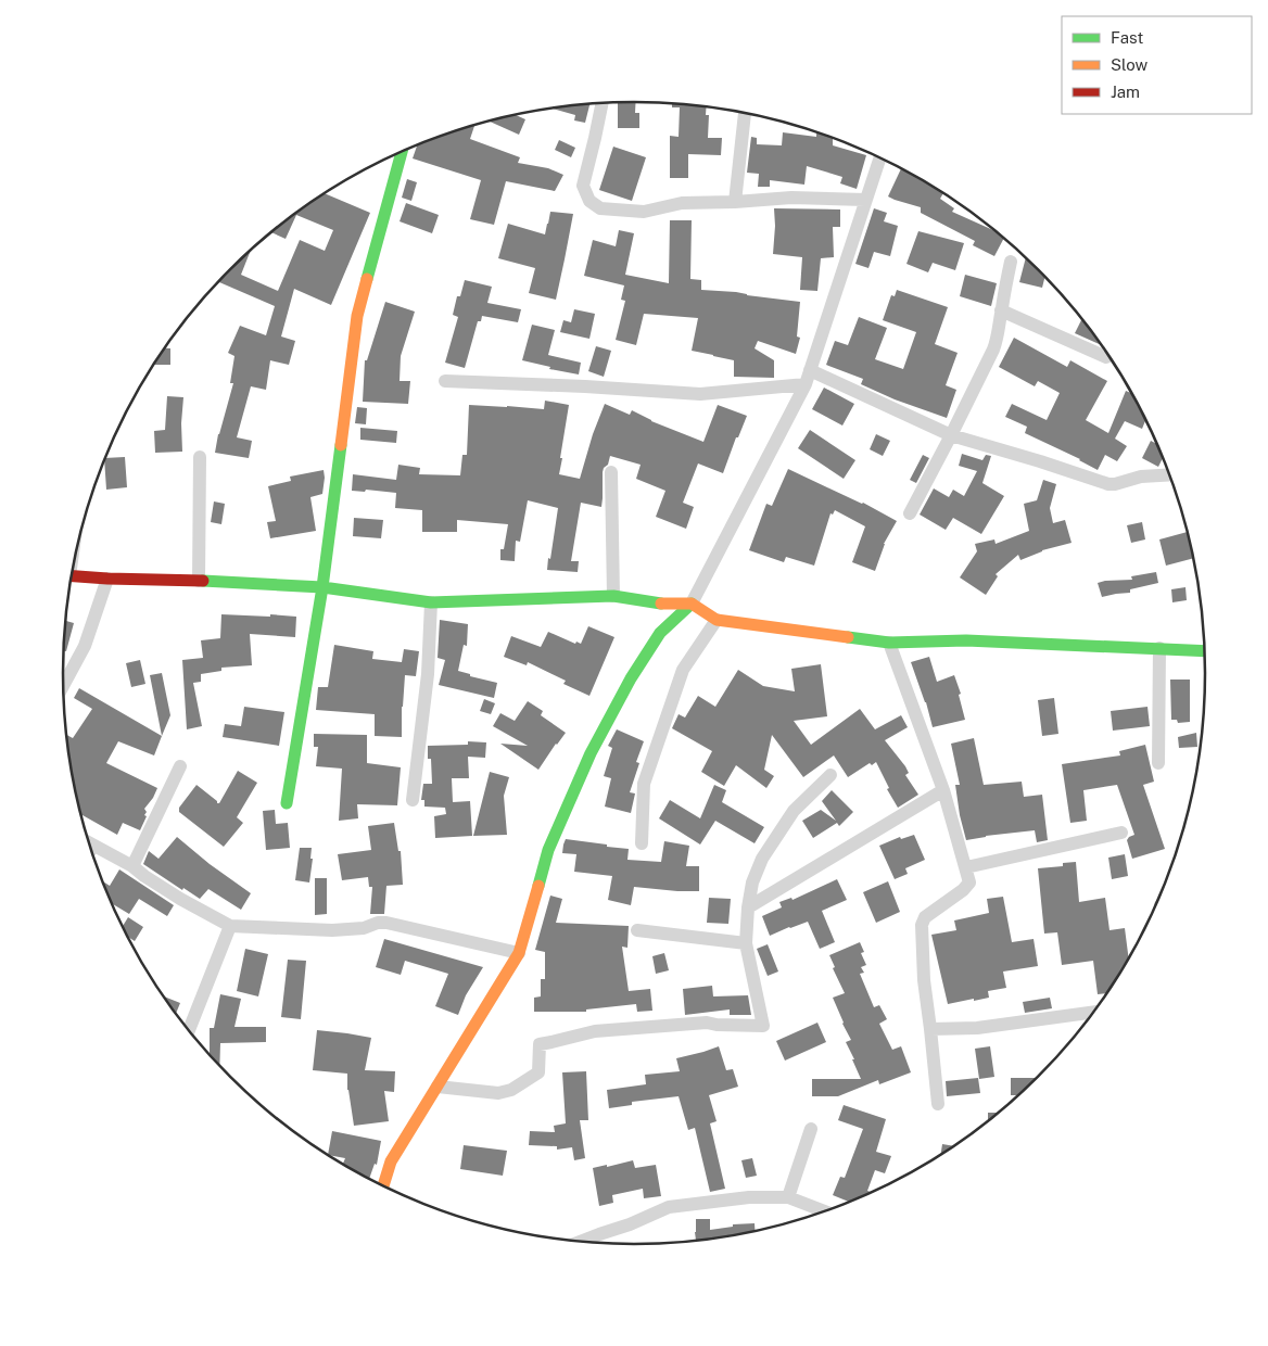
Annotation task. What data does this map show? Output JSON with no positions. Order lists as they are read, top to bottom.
{
  "legend": ["Fast", "Slow", "Jam"]
}
